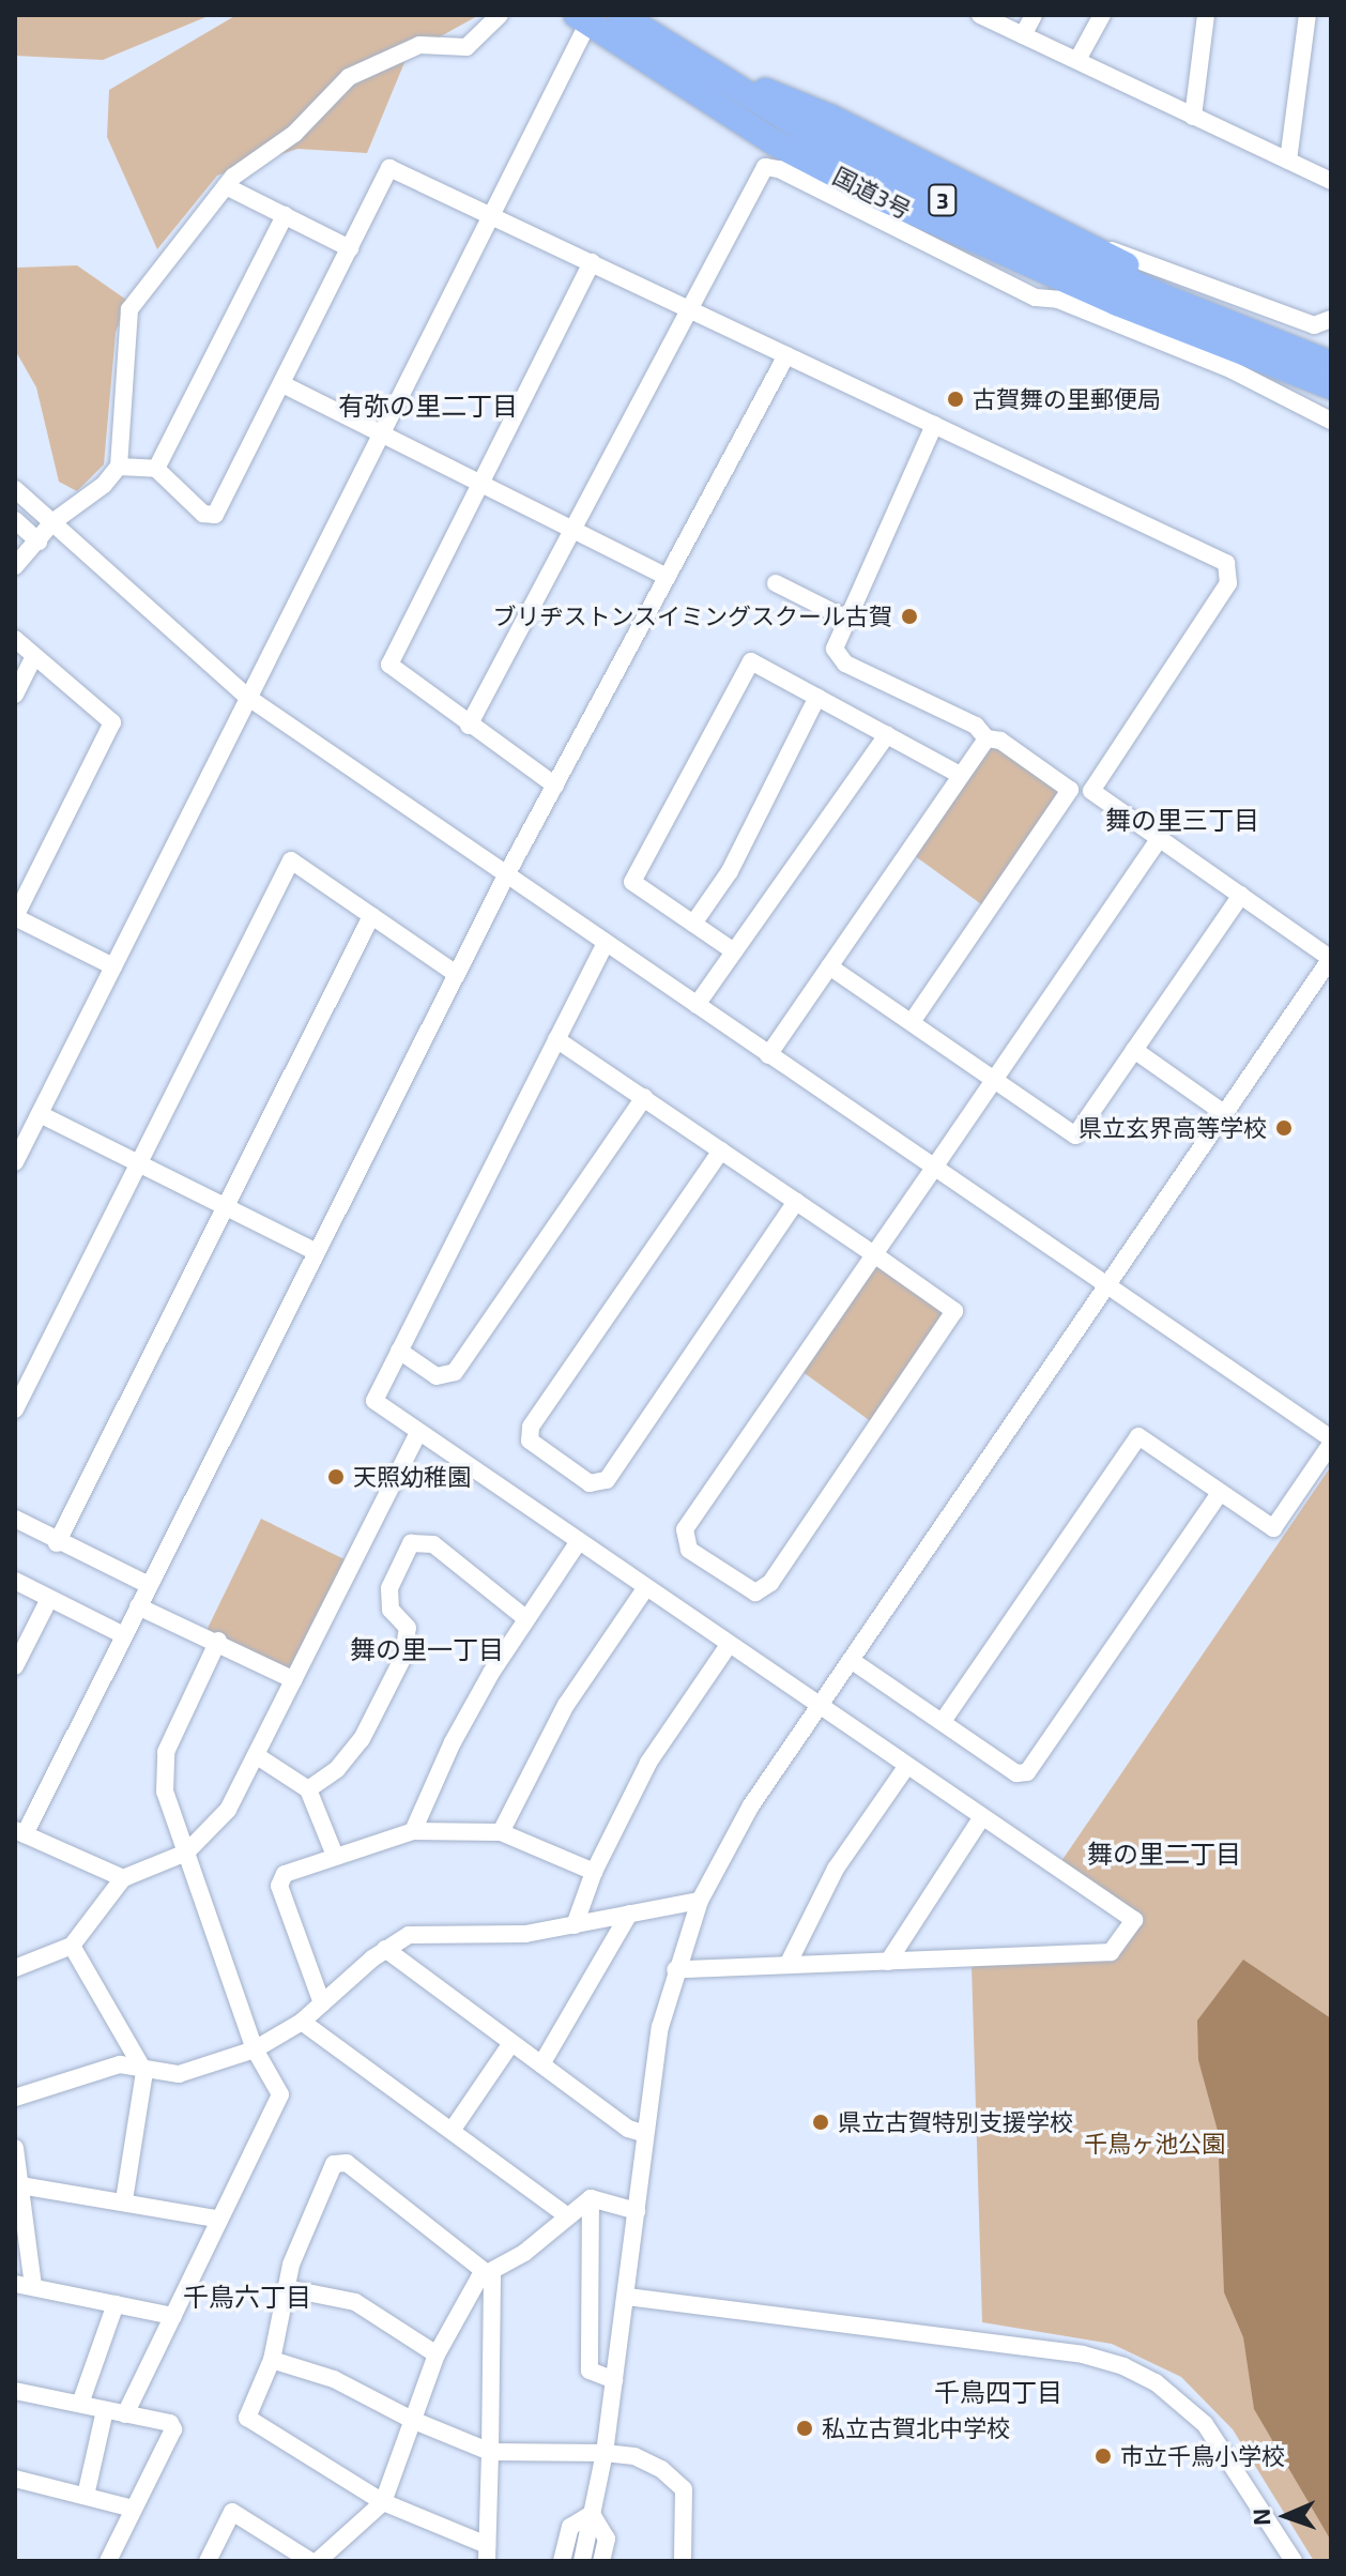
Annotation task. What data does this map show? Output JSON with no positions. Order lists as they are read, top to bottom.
{
  "streets": {
    "highway": ["国道3号", "3"]
  },
  "districts": [
    "有弥の里二丁目",
    "舞の里三丁目",
    "舞の里一丁目",
    "舞の里二丁目",
    "千鳥六丁目",
    "千鳥四丁目"
  ],
  "parks": ["千鳥ヶ池公園"],
  "places": [
    "古賀舞の里郵便局",
    "ブリヂストンスイミングスクール古賀",
    "県立玄界高等学校",
    "天照幼稚園",
    "県立古賀特別支援学校",
    "私立古賀北中学校",
    "市立千鳥小学校"
  ],
  "north": "left"
}
